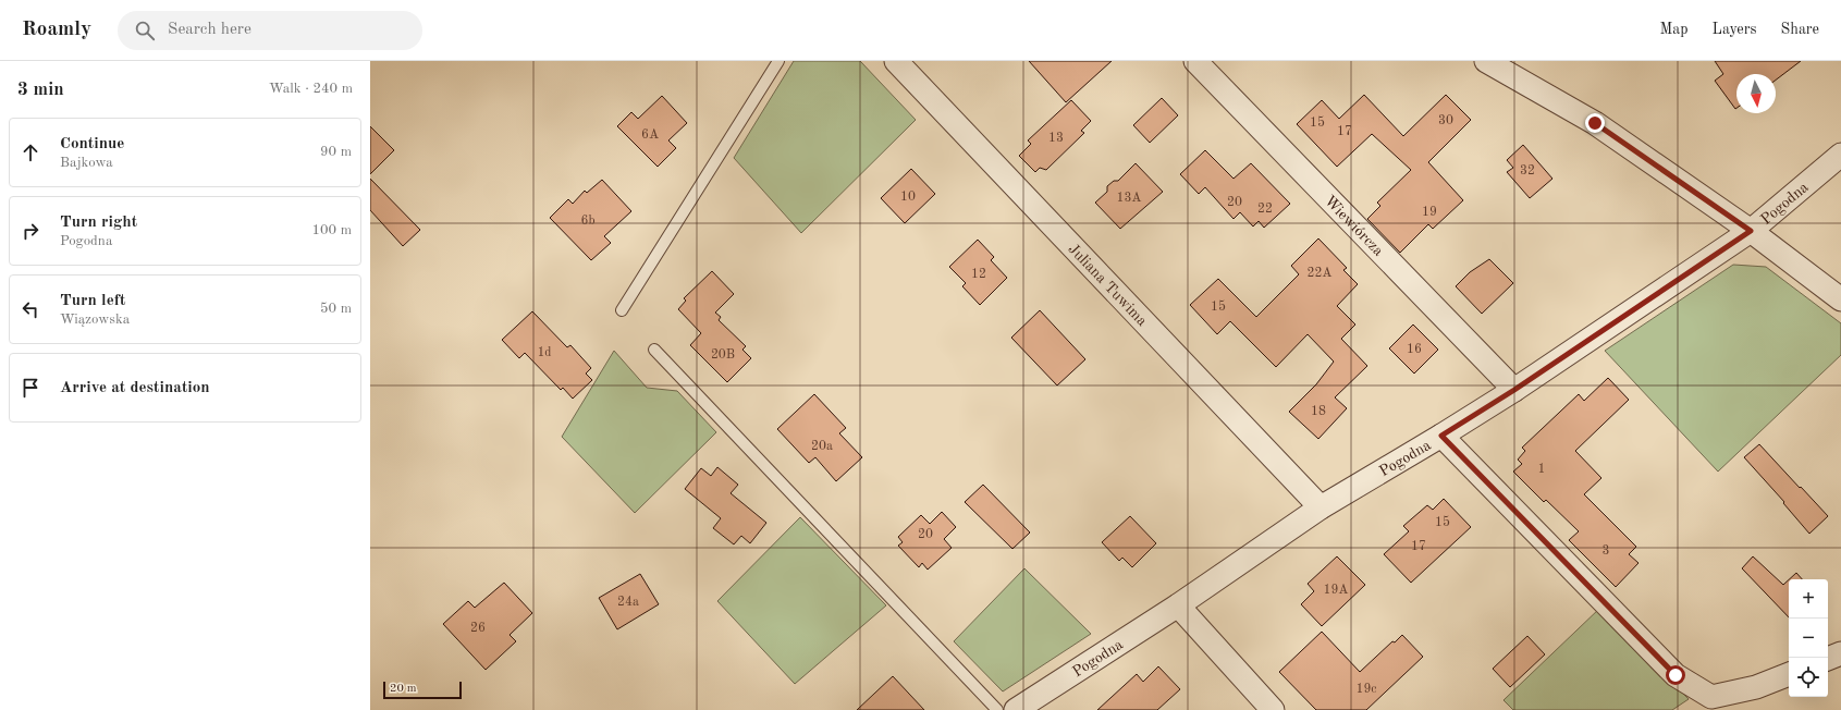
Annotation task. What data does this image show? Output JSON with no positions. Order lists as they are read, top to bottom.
{
  "streets": {
    "street": ["Pogodna", "Wiewiórcza", "Juliana Tuwima"]
  },
  "crossings": [
    ["Pogodna", "Wiewiórcza"],
    ["Pogodna", "Juliana Tuwima"]
  ],
  "house_numbers": [
    "30",
    "15",
    "17",
    "6A",
    "13",
    "32",
    "10",
    "13A",
    "20",
    "22",
    "19",
    "6b",
    "22A",
    "12",
    "15",
    "16",
    "1d",
    "20B",
    "18",
    "20a",
    "1",
    "15",
    "20",
    "17",
    "3",
    "19A",
    "24a",
    "26",
    "19c"
  ],
  "scale_bar": "20 m",
  "north": "bottom",
  "page": {
    "header": "Roamly",
    "search": "Search here",
    "nav": ["Map", "Layers", "Share"],
    "heading": ["3 min", "Walk · 240 m"],
    "list": [
      ["Continue", "Bajkowa", "90 m"],
      ["Turn right", "Pogodna", "100 m"],
      ["Turn left", "Wiązowska", "50 m"],
      "Arrive at destination"
    ],
    "map_buttons": ["+", "−"],
    "scale": "20 m"
  }
}
